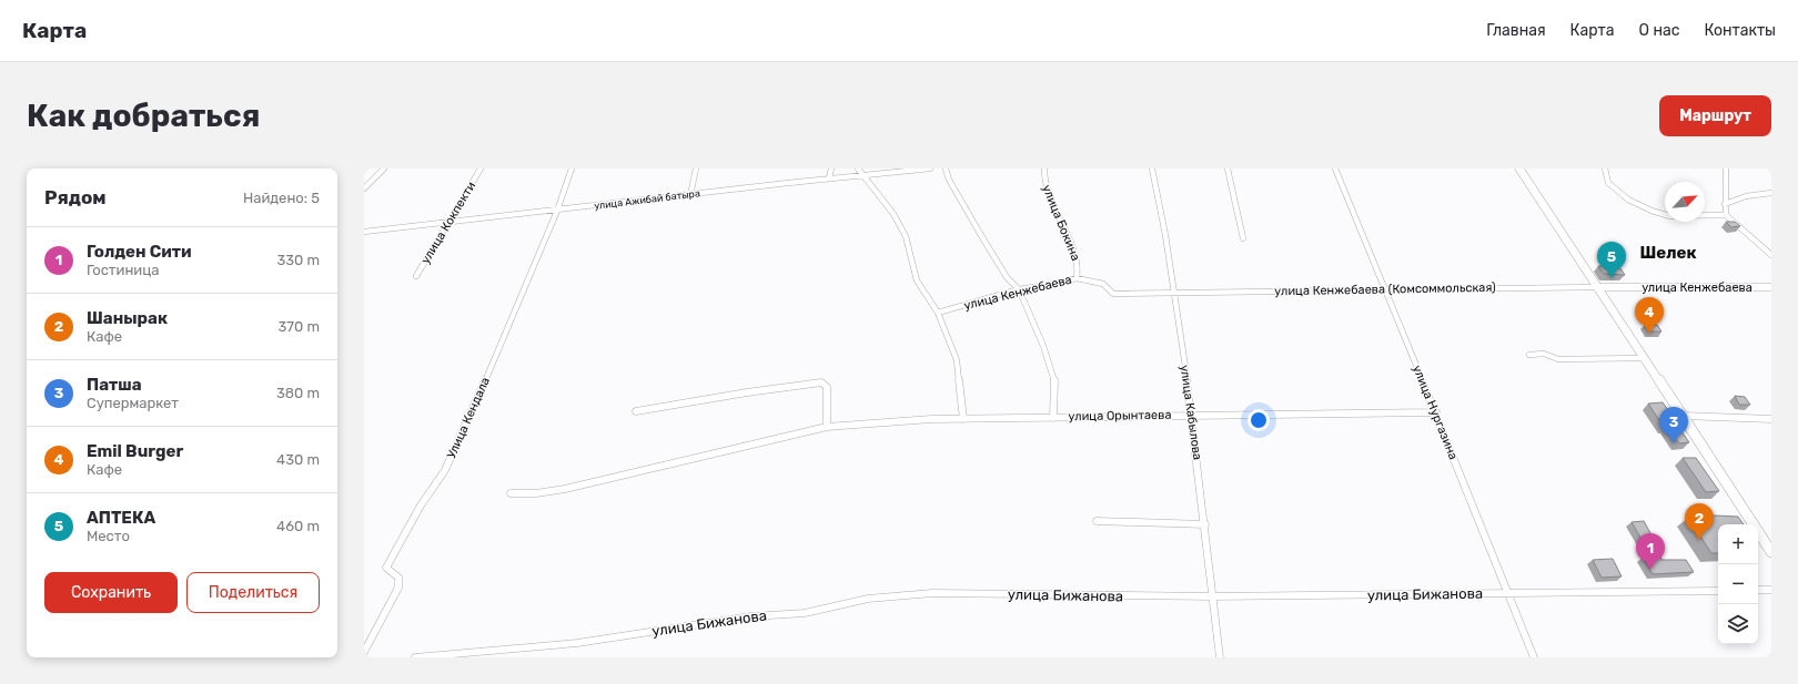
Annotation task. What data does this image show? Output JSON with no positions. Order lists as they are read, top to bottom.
{
  "streets": {
    "street": [
      "улица Ажибай батыра",
      "улица Кокпекти",
      "улица Бокина",
      "улица Кенжебаева",
      "улица Кенжебаева (Комсоммольская)",
      "улица Кабылова",
      "улица Нургазина",
      "улица Орынтаева",
      "Улица Кендала",
      "улица Бижанова"
    ]
  },
  "crossings": [
    ["улица Ажибай батыра", "улица Кокпекти"],
    ["улица Ажибай батыра", "Улица Кендала"],
    ["улица Бокина", "улица Кенжебаева"],
    ["улица Кенжебаева", "улица Кенжебаева (Комсоммольская)"],
    ["улица Кенжебаева", "улица Кабылова"],
    ["улица Кенжебаева (Комсоммольская)", "улица Кабылова"],
    ["улица Кенжебаева (Комсоммольская)", "улица Нургазина"],
    ["улица Кабылова", "улица Орынтаева"],
    ["улица Кабылова", "улица Бижанова"],
    ["улица Нургазина", "улица Орынтаева"],
    ["улица Нургазина", "улица Бижанова"]
  ],
  "districts": ["Шелек"],
  "north": "top right",
  "page": {
    "header": "Карта",
    "nav": [
      "Главная",
      "Карта",
      "О нас",
      "Контакты"
    ],
    "buttons": [
      "Маршрут",
      ["Сохранить", "Поделиться"]
    ],
    "title": "Как добраться",
    "heading": ["Рядом", "Найдено: 5"],
    "list": [
      {
        "mark": "1",
        "name": "Голден Сити",
        "note": "Гостиница",
        "value": "330 m"
      },
      {
        "mark": "2",
        "name": "Шанырак",
        "note": "Кафе",
        "value": "370 m"
      },
      {
        "mark": "3",
        "name": "Патша",
        "note": "Супермаркет",
        "value": "380 m"
      },
      {
        "mark": "4",
        "name": "Emil Burger",
        "note": "Кафе",
        "value": "430 m"
      },
      {
        "mark": "5",
        "name": "АПТЕКА",
        "note": "Место",
        "value": "460 m"
      }
    ],
    "pins": [
      "5",
      "4",
      "3",
      "2",
      "1"
    ],
    "map_buttons": ["+", "−"]
  }
}
